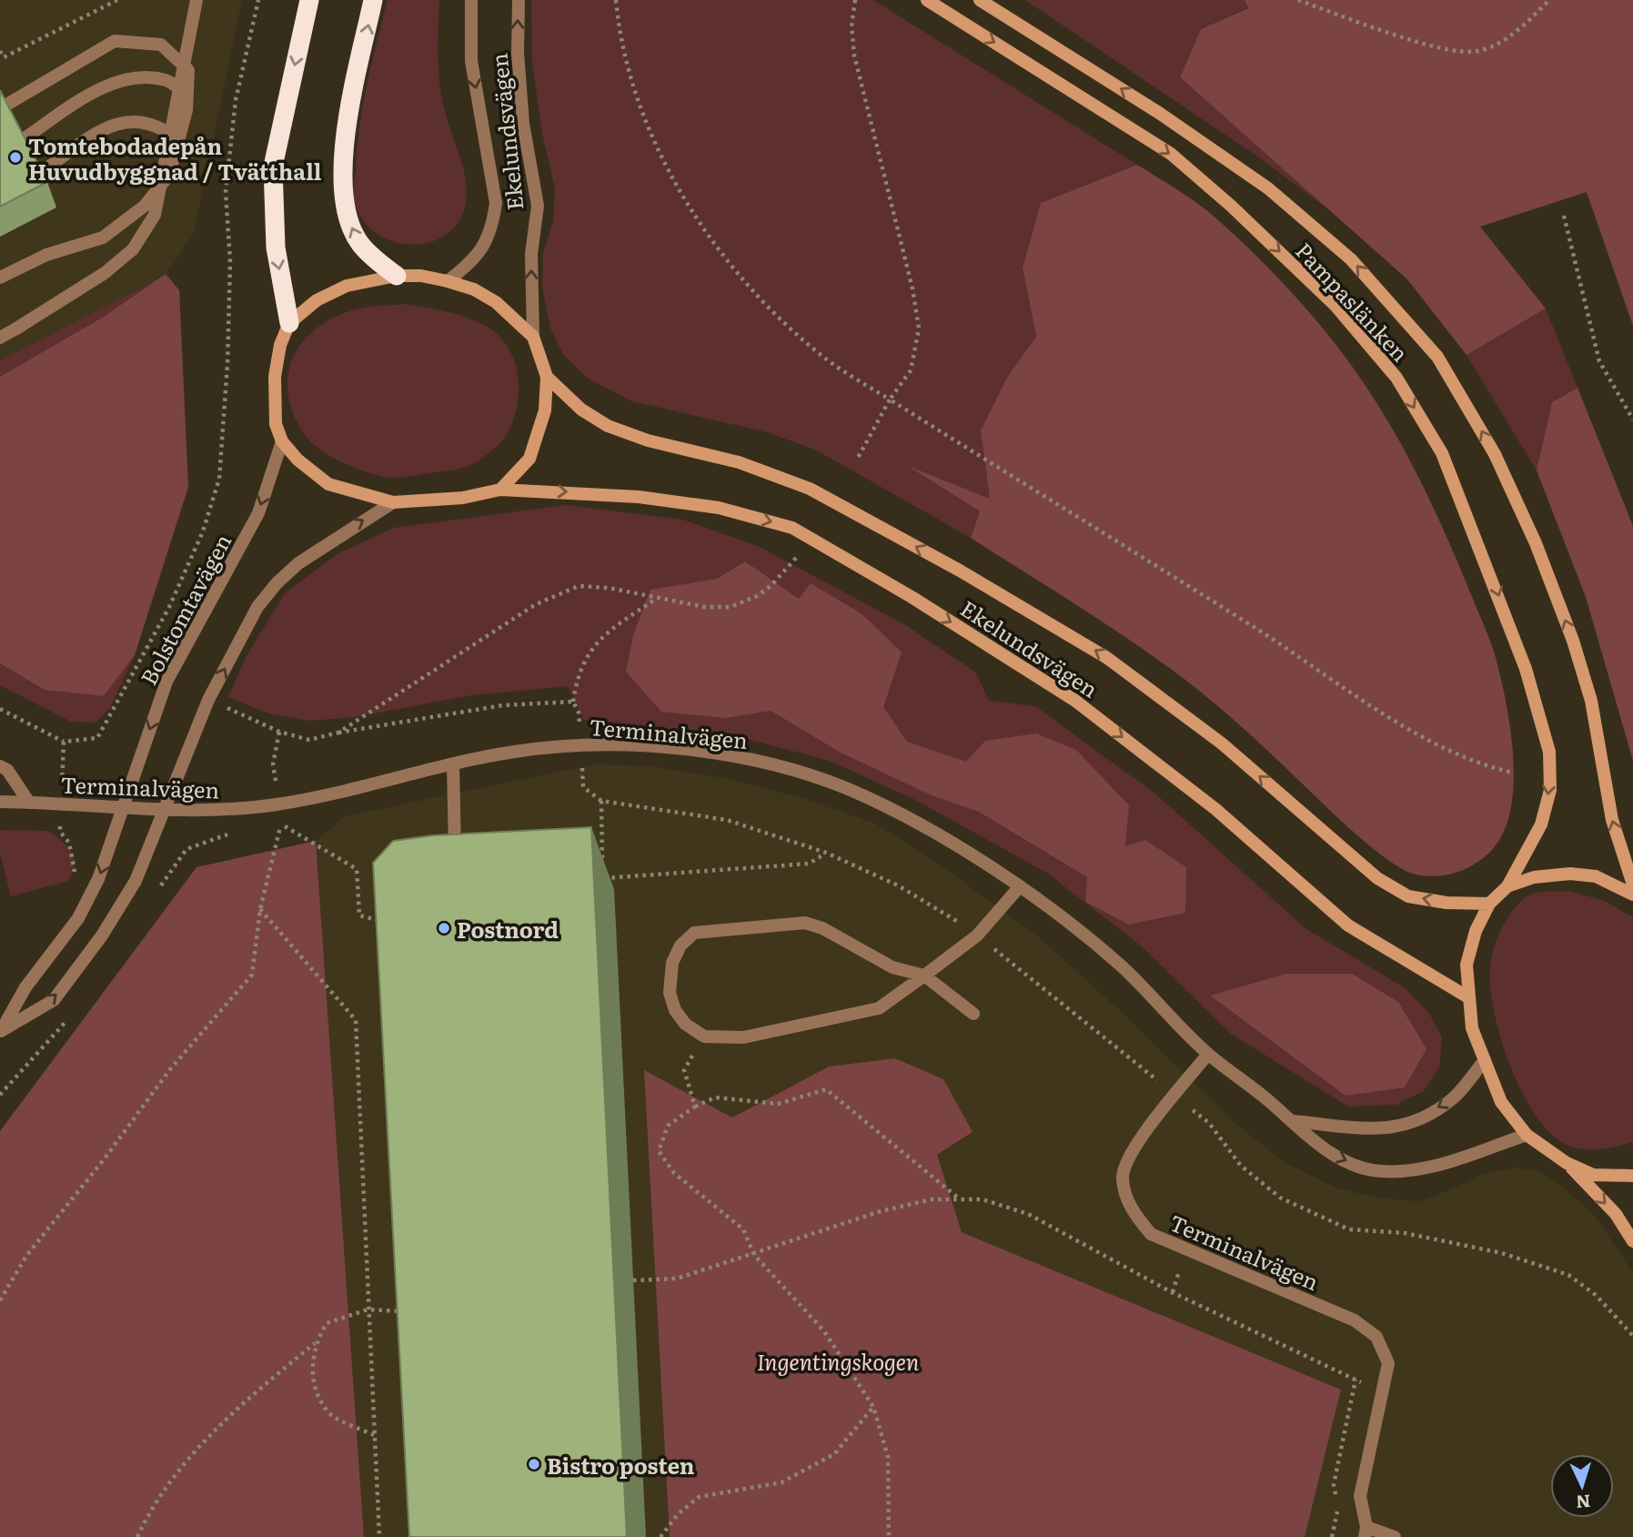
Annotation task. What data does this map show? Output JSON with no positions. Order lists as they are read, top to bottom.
{
  "streets": {
    "street": [
      "Ekelundsvägen",
      "Pampaslänken",
      "Bolstomtavägen",
      "Terminalvägen"
    ]
  },
  "crossings": [
    ["Ekelundsvägen", "Bolstomtavägen"],
    ["Bolstomtavägen", "Terminalvägen"]
  ],
  "parks": ["Ingentingskogen"],
  "places": ["Tomtebodadepån Huvudbyggnad / Tvätthall", "Postnord", "Bistro posten"],
  "north": "bottom"
}
